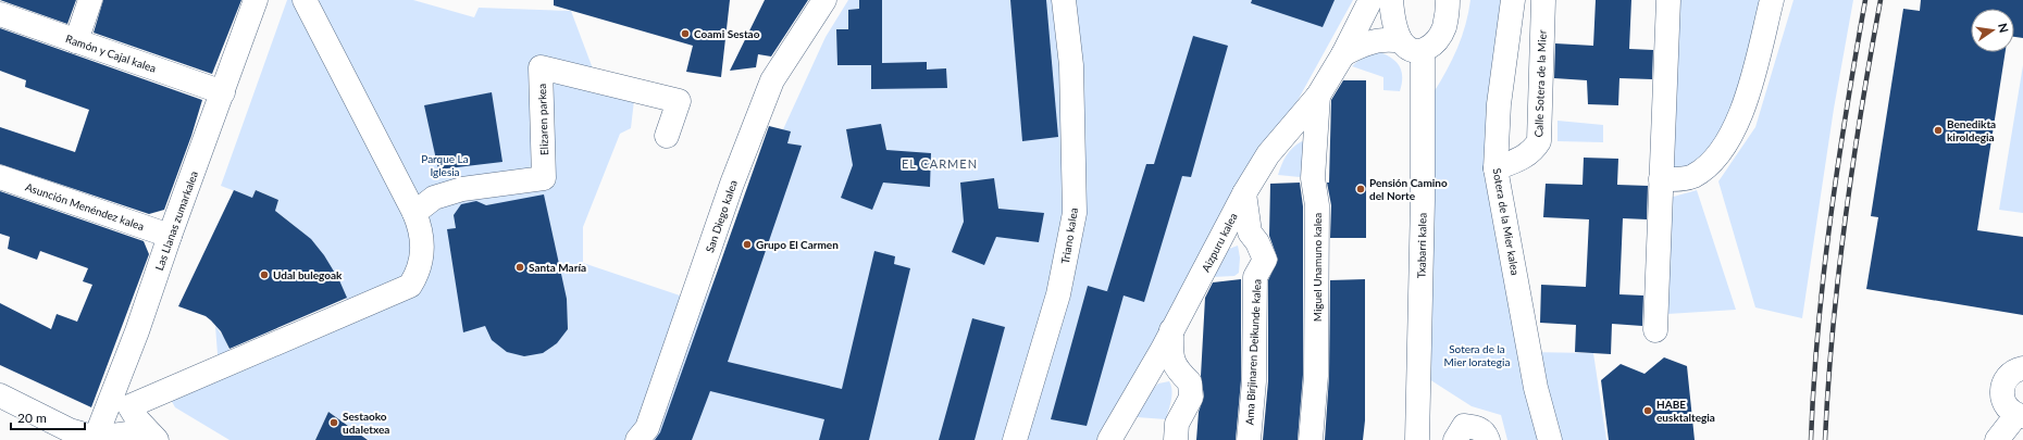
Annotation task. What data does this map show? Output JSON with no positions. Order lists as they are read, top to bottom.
{
  "streets": {
    "street": [
      "Ramón y Cajal kalea",
      "Calle Sotera de la Mier",
      "Elizaren parkea",
      "Asunción Menéndez kalea",
      "San Diego kalea",
      "Las Llanas zumarkalea",
      "Sotera de la Mier kalea",
      "Triano kalea",
      "Aizpuru kalea",
      "Txabarri kalea",
      "Miguel Unamuno kalea",
      "Ama Birjinaren Deikunde kalea"
    ]
  },
  "crossings": [
    ["Ramón y Cajal kalea", "Las Llanas zumarkalea"],
    ["Calle Sotera de la Mier", "Sotera de la Mier kalea"],
    ["Asunción Menéndez kalea", "Las Llanas zumarkalea"],
    ["Aizpuru kalea", "Miguel Unamuno kalea"],
    ["Aizpuru kalea", "Ama Birjinaren Deikunde kalea"]
  ],
  "districts": ["EL CARMEN"],
  "parks": ["Parque La Iglesia", "Sotera de la Mier lorategia"],
  "places": [
    "Coami Sestao",
    "Benedikta kiroldegia",
    "Pensión Camino del Norte",
    "Grupo El Carmen",
    "Santa María",
    "Udal bulegoak",
    "HABE eusktaltegia",
    "Sestaoko udaletxea"
  ],
  "scale_bar": "20 m",
  "north": "right"
}
